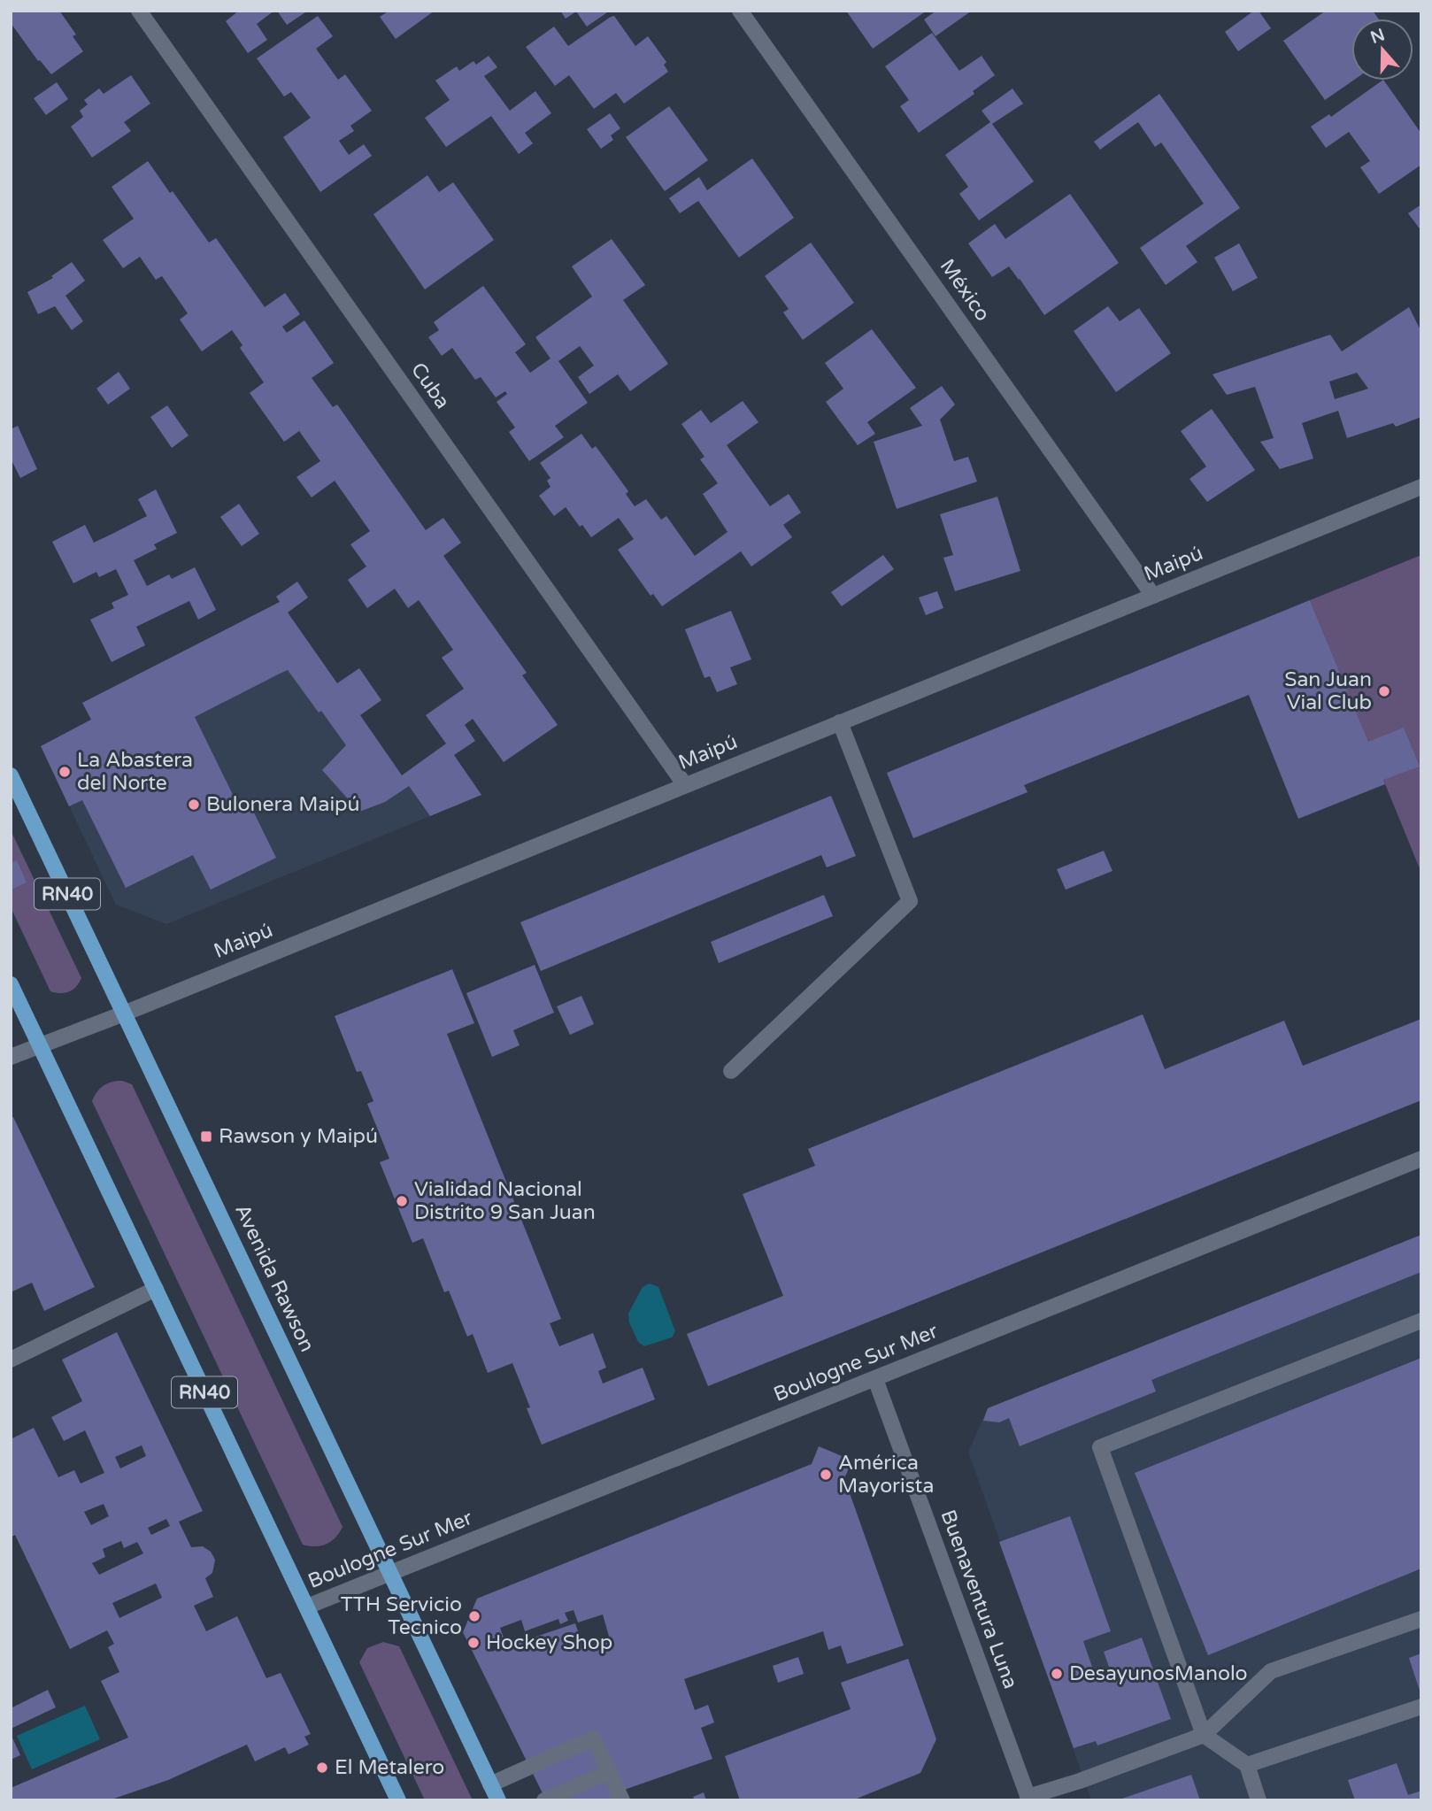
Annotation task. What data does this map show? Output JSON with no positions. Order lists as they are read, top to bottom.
{
  "streets": {
    "main road": ["RN40", "Avenida Rawson"],
    "street": [
      "México",
      "Cuba",
      "Maipú",
      "Boulogne Sur Mer",
      "Buenaventura Luna"
    ]
  },
  "crossings": [
    ["México", "Maipú"],
    ["Cuba", "Maipú"],
    ["Maipú", "RN40"],
    ["Maipú", "Avenida Rawson"],
    ["RN40", "Boulogne Sur Mer"],
    ["Avenida Rawson", "Boulogne Sur Mer"],
    ["Boulogne Sur Mer", "Buenaventura Luna"]
  ],
  "places": {
    "other": [
      "San Juan Vial Club",
      "La Abastera del Norte",
      "Bulonera Maipú",
      "Vialidad Nacional Distrito 9 San Juan",
      "América Mayorista",
      "TTH Servicio Tecnico",
      "Hockey Shop",
      "DesayunosManolo",
      "El Metalero"
    ],
    "transit": ["Rawson y Maipú"]
  },
  "north": "top"
}
